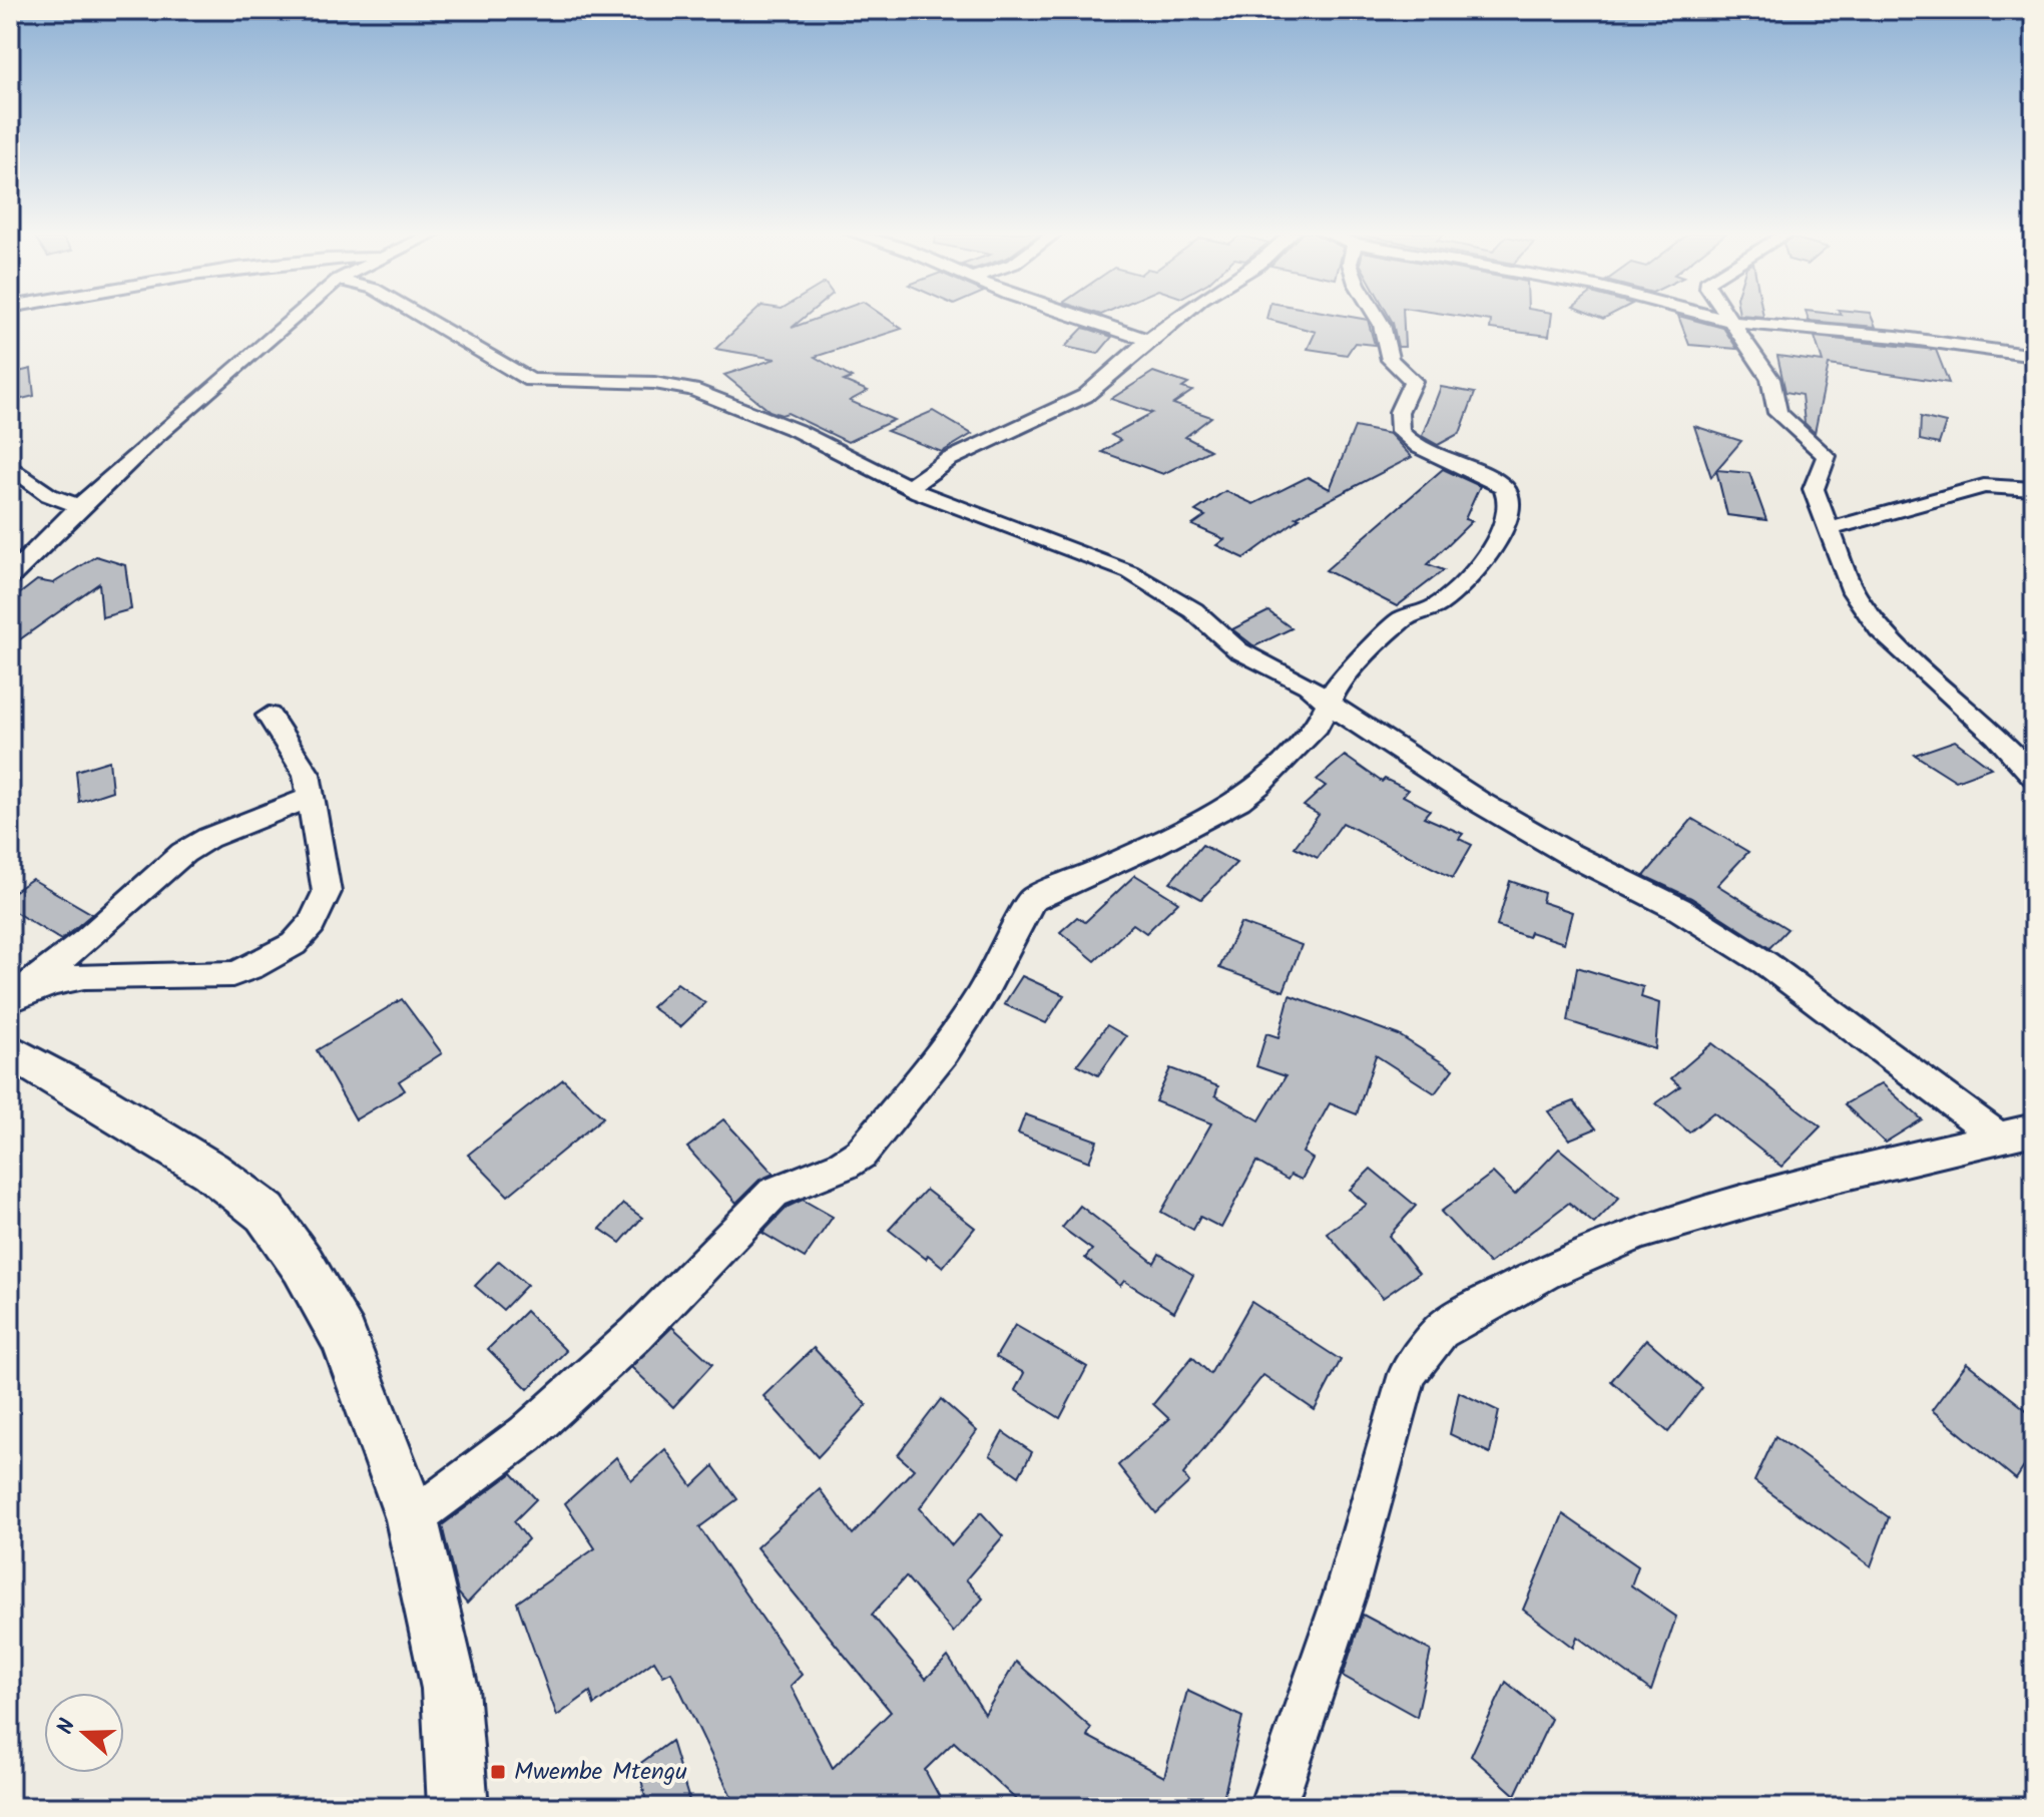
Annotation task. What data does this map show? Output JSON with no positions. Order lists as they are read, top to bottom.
{
  "places": {
    "transit": ["Mwembe Mtengu"]
  },
  "north": "left"
}
